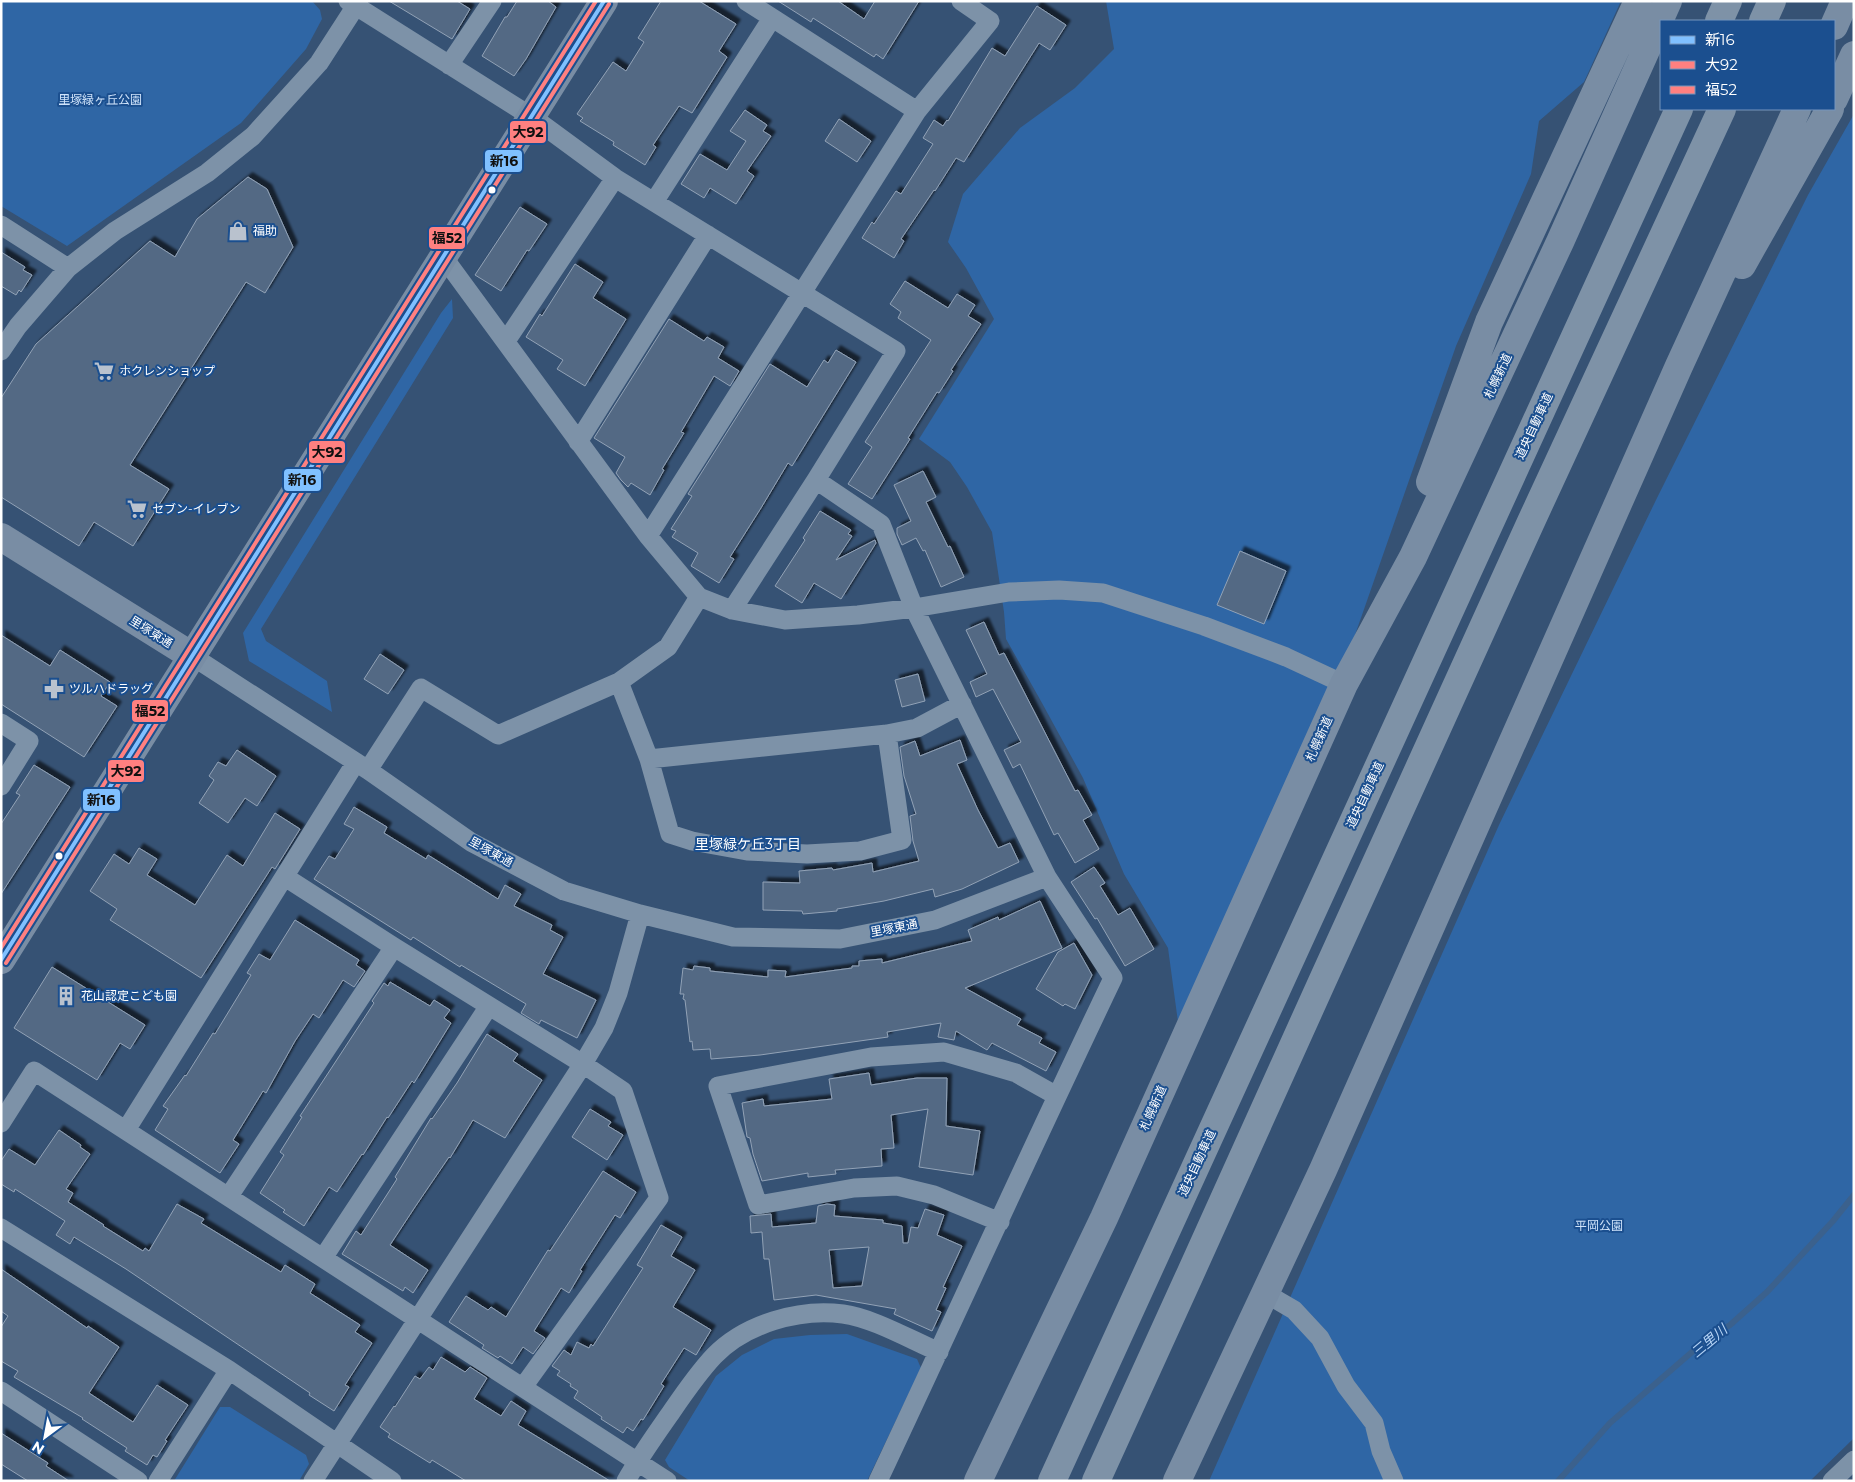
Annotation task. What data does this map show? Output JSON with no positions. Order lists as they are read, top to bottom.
{
  "streets": {
    "highway": ["道央自動車道"],
    "street": ["札幌新道", "里塚東通"]
  },
  "districts": ["里塚緑ケ丘3丁目"],
  "water": ["三里川"],
  "parks": ["里塚緑ヶ丘公園", "平岡公園"],
  "places": {
    "shop": ["福助"],
    "supermarket": ["ホクレンショップ", "セブン-イレブン"],
    "pharmacy": ["ツルハドラッグ"],
    "building": ["花山認定こども園"]
  },
  "lines": ["transit line 新16", "transit line 福52", "transit line 大92"],
  "legend": ["新16", "大92", "福52"],
  "north": "bottom left"
}
